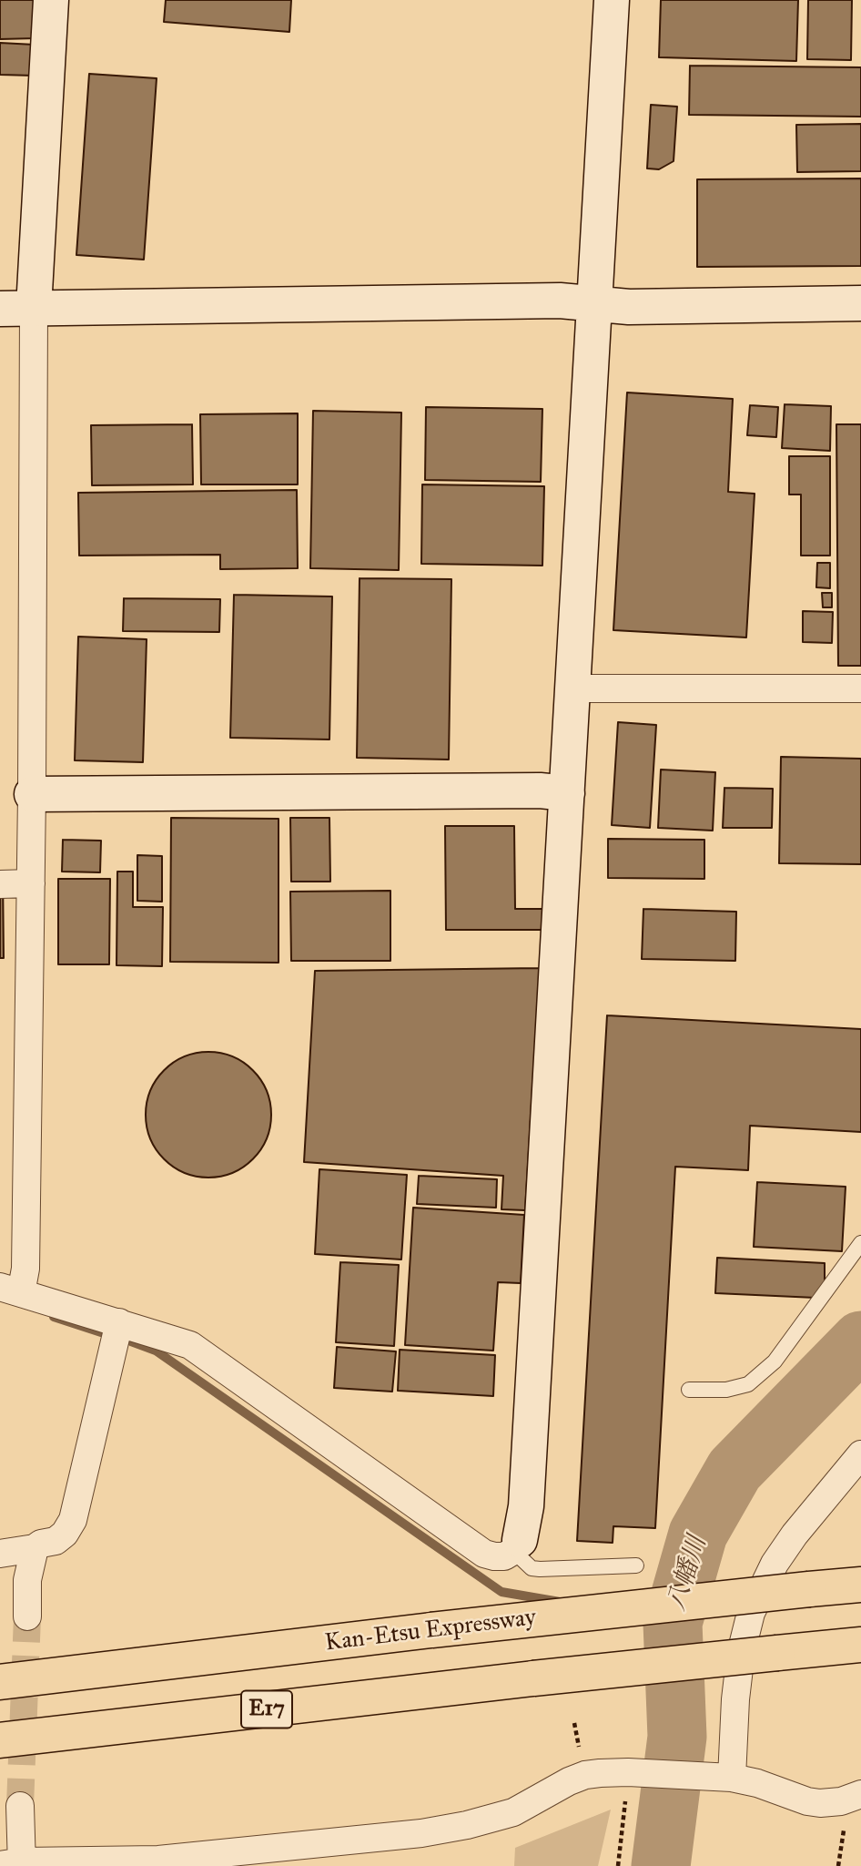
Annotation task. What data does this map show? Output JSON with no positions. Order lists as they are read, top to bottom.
{
  "streets": {
    "highway": ["Kan-Etsu Expressway", "E17"]
  },
  "water": ["八幡川"]
}
